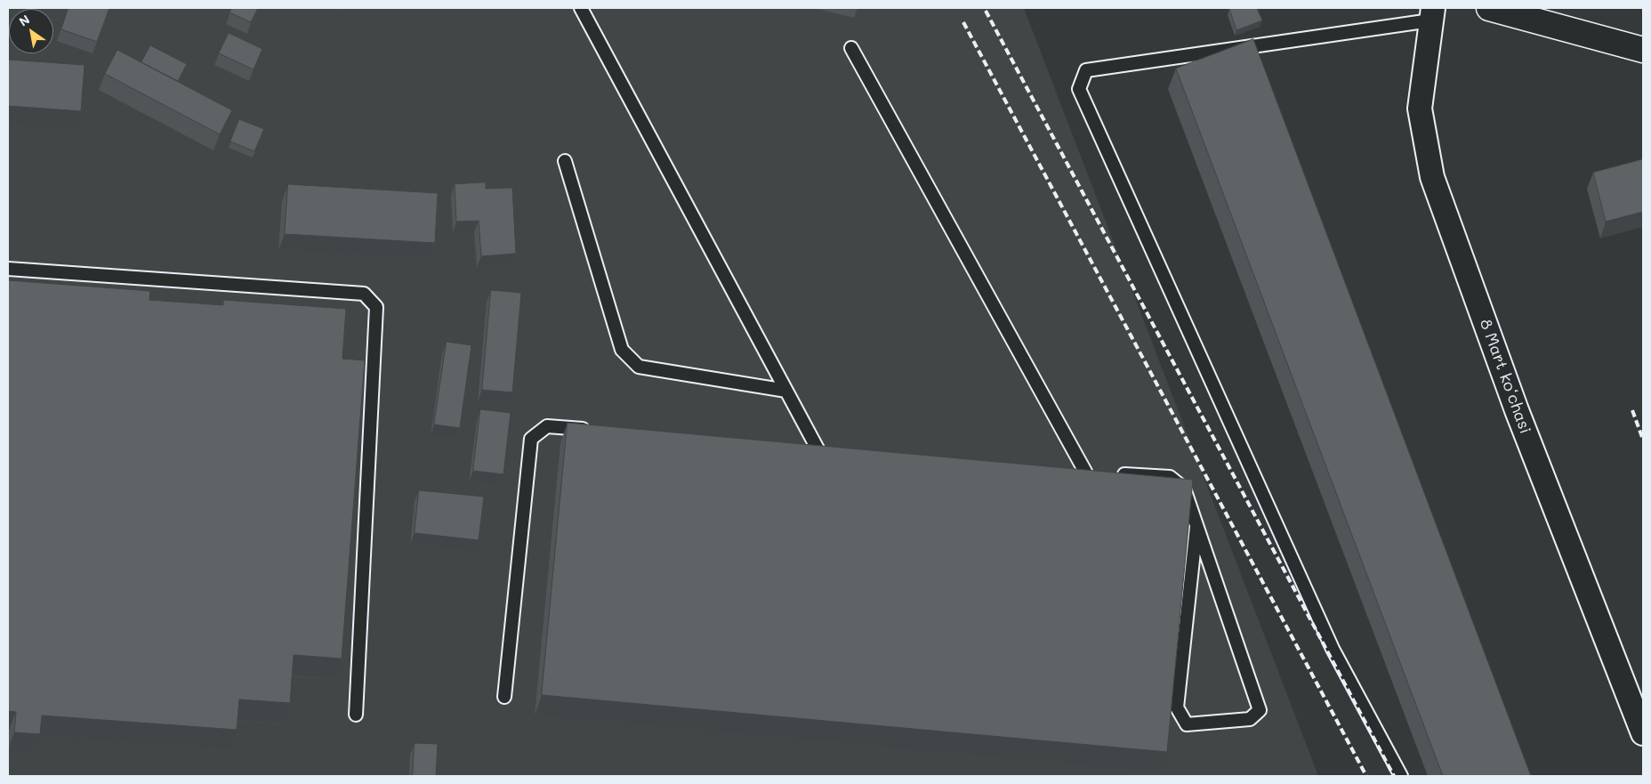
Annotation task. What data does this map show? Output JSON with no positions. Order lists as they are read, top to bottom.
{
  "streets": {
    "street": ["8 Mart koʻchasi"]
  },
  "north": "top left"
}
